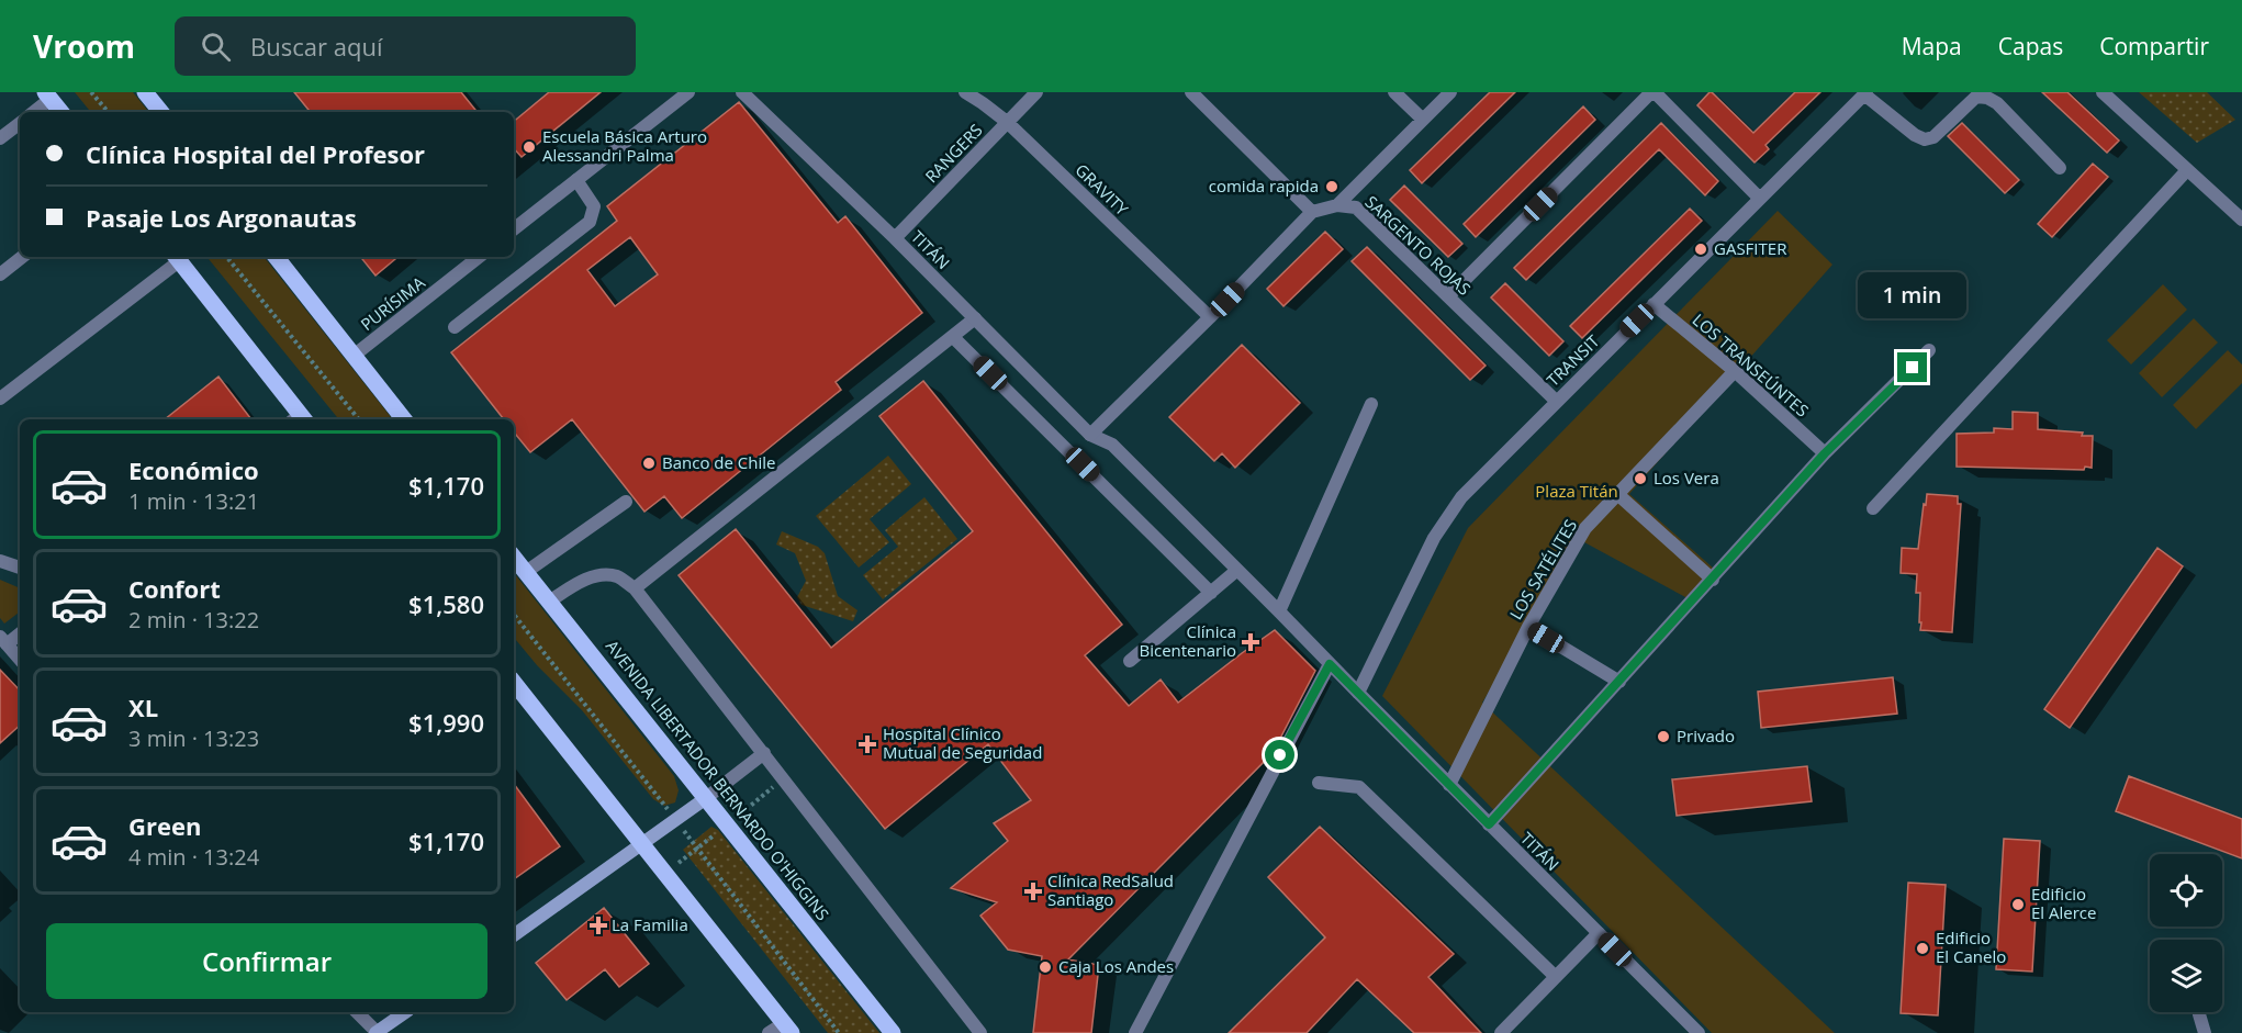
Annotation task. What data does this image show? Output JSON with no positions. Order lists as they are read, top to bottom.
{
  "streets": {
    "main road": ["AVENIDA LIBERTADOR BERNARDO O'HIGGINS"],
    "street": [
      "RANGERS",
      "GRAVITY",
      "SARGENTO ROJAS",
      "TITÁN",
      "PURÍSIMA",
      "TRANSIT",
      "LOS TRANSEÚNTES",
      "LOS SATÉLITES"
    ]
  },
  "crossings": [
    ["RANGERS", "GRAVITY"],
    ["RANGERS", "TITÁN"],
    ["SARGENTO ROJAS", "TRANSIT"],
    ["TITÁN", "TRANSIT"],
    ["TITÁN", "LOS SATÉLITES"],
    ["TRANSIT", "LOS TRANSEÚNTES"],
    ["LOS TRANSEÚNTES", "LOS SATÉLITES"]
  ],
  "parks": ["Plaza Titán"],
  "places": {
    "other": [
      "Escuela Básica Arturo Alessandri Palma",
      "comida rapida",
      "GASFITER",
      "Banco de Chile",
      "Los Vera",
      "Privado",
      "Edificio El Alerce",
      "Edificio El Canelo",
      "Caja Los Andes"
    ],
    "health": [
      "Clínica Bicentenario",
      "Hospital Clínico Mutual de Seguridad",
      "Clínica RedSalud Santiago",
      "La Familia"
    ]
  },
  "page": {
    "header": "Vroom",
    "search": "Buscar aquí",
    "nav": ["Mapa", "Capas", "Compartir"],
    "banner": ["Clínica Hospital del Profesor", "Pasaje Los Argonautas"],
    "bubble": "1 min",
    "list": [
      {
        "name": "Económico",
        "note": "1 min · 13:21",
        "value": "$1,170"
      },
      {
        "name": "Confort",
        "note": "2 min · 13:22",
        "value": "$1,580"
      },
      {
        "name": "XL",
        "note": "3 min · 13:23",
        "value": "$1,990"
      },
      {
        "name": "Green",
        "note": "4 min · 13:24",
        "value": "$1,170"
      }
    ],
    "buttons": "Confirmar"
  }
}
